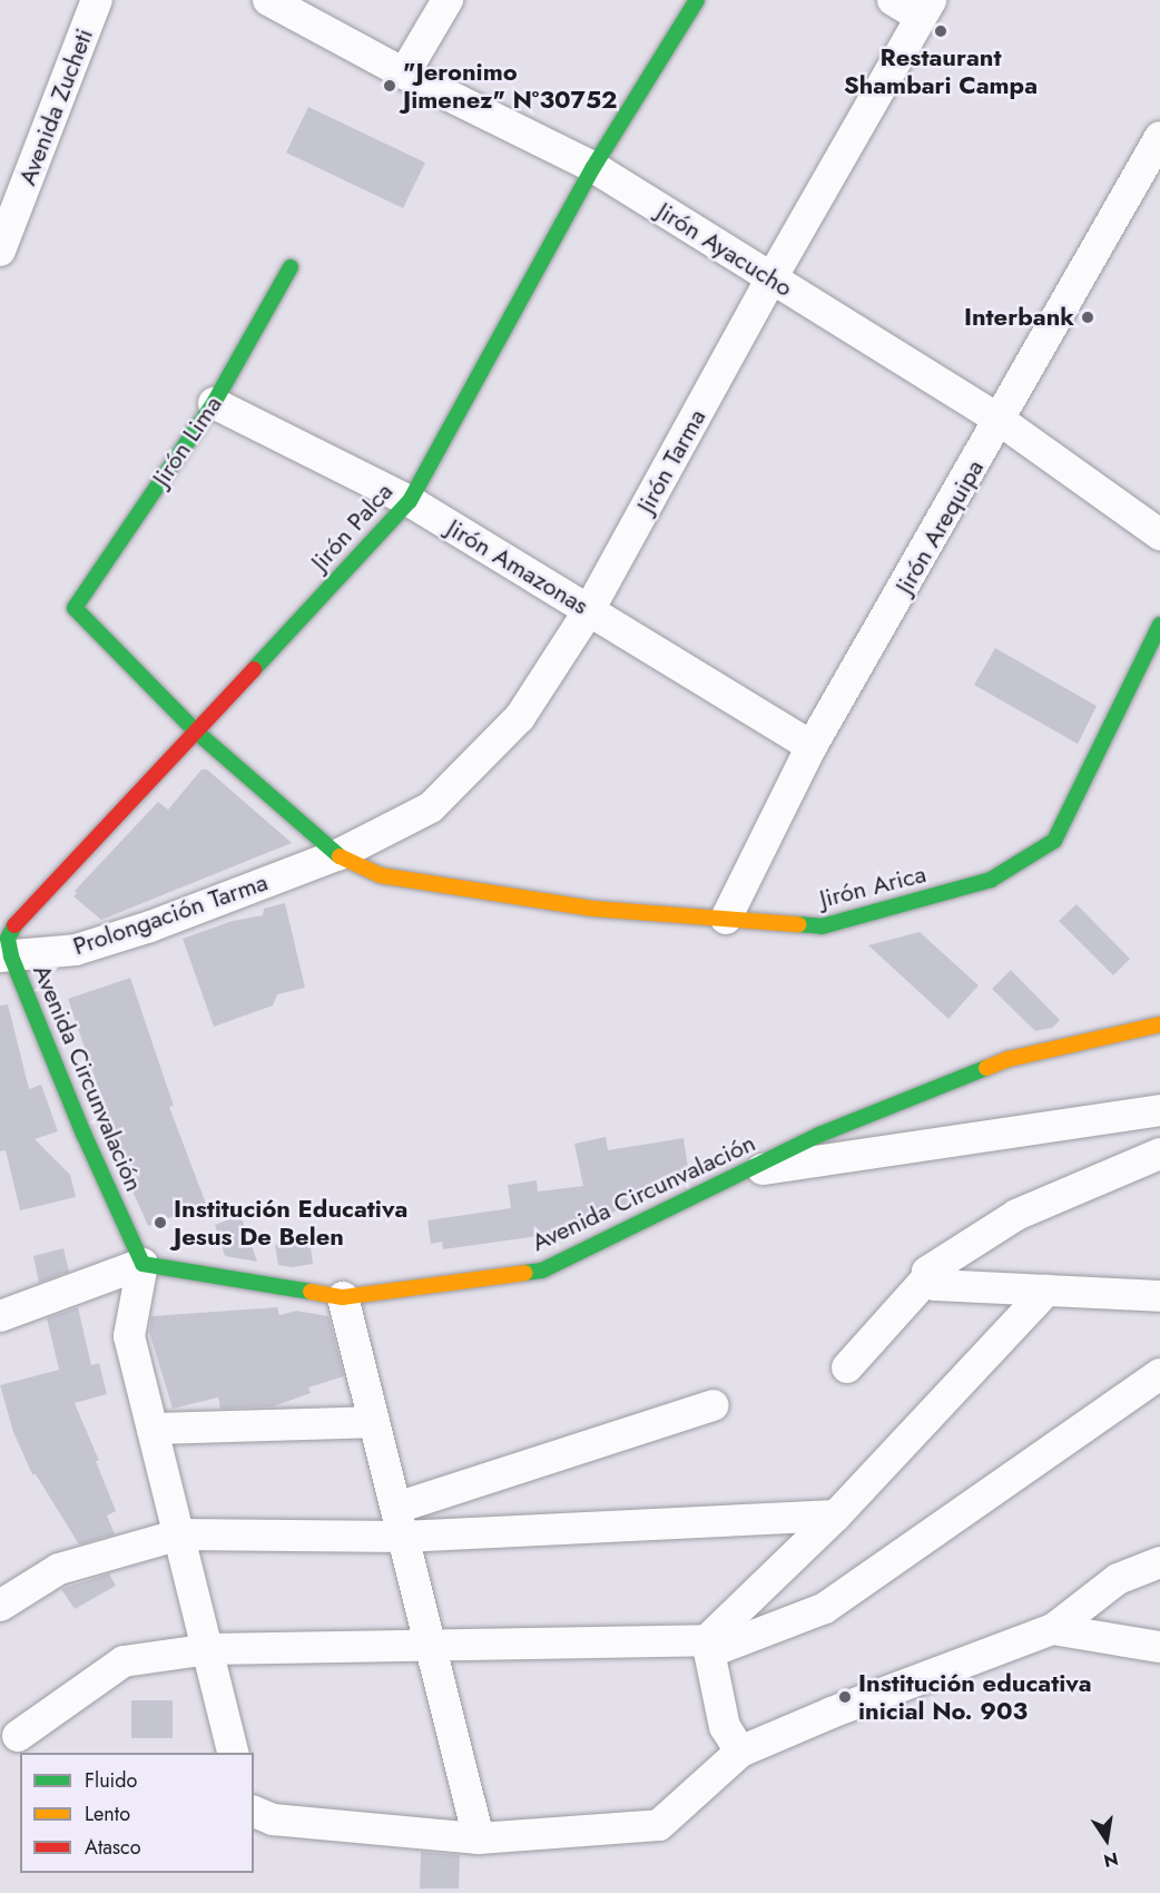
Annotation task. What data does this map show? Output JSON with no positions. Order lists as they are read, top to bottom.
{
  "streets": {
    "street": [
      "Avenida Zucheti",
      "Jirón Ayacucho",
      "Jirón Lima",
      "Jirón Tarma",
      "Jirón Palca",
      "Jirón Arequipa",
      "Jirón Amazonas",
      "Jirón Arica",
      "Prolongación Tarma",
      "Avenida Circunvalación"
    ]
  },
  "crossings": [
    ["Jirón Ayacucho", "Jirón Tarma"],
    ["Jirón Ayacucho", "Jirón Palca"],
    ["Jirón Ayacucho", "Jirón Arequipa"],
    ["Jirón Lima", "Jirón Amazonas"],
    ["Jirón Lima", "Jirón Arica"],
    ["Jirón Tarma", "Jirón Amazonas"],
    ["Jirón Tarma", "Jirón Arica"],
    ["Jirón Tarma", "Prolongación Tarma"],
    ["Jirón Palca", "Jirón Amazonas"],
    ["Jirón Palca", "Jirón Arica"],
    ["Jirón Palca", "Prolongación Tarma"],
    ["Jirón Palca", "Avenida Circunvalación"],
    ["Jirón Arequipa", "Jirón Amazonas"],
    ["Jirón Arequipa", "Jirón Arica"],
    ["Jirón Arica", "Prolongación Tarma"],
    ["Prolongación Tarma", "Avenida Circunvalación"]
  ],
  "places": [
    "Restaurant Shambari Campa",
    "\"Jeronimo Jimenez\" N°30752",
    "Interbank",
    "Institución Educativa Jesus De Belen",
    "Institución educativa inicial No. 903"
  ],
  "legend": ["Fluido", "Lento", "Atasco"],
  "north": "bottom"
}
